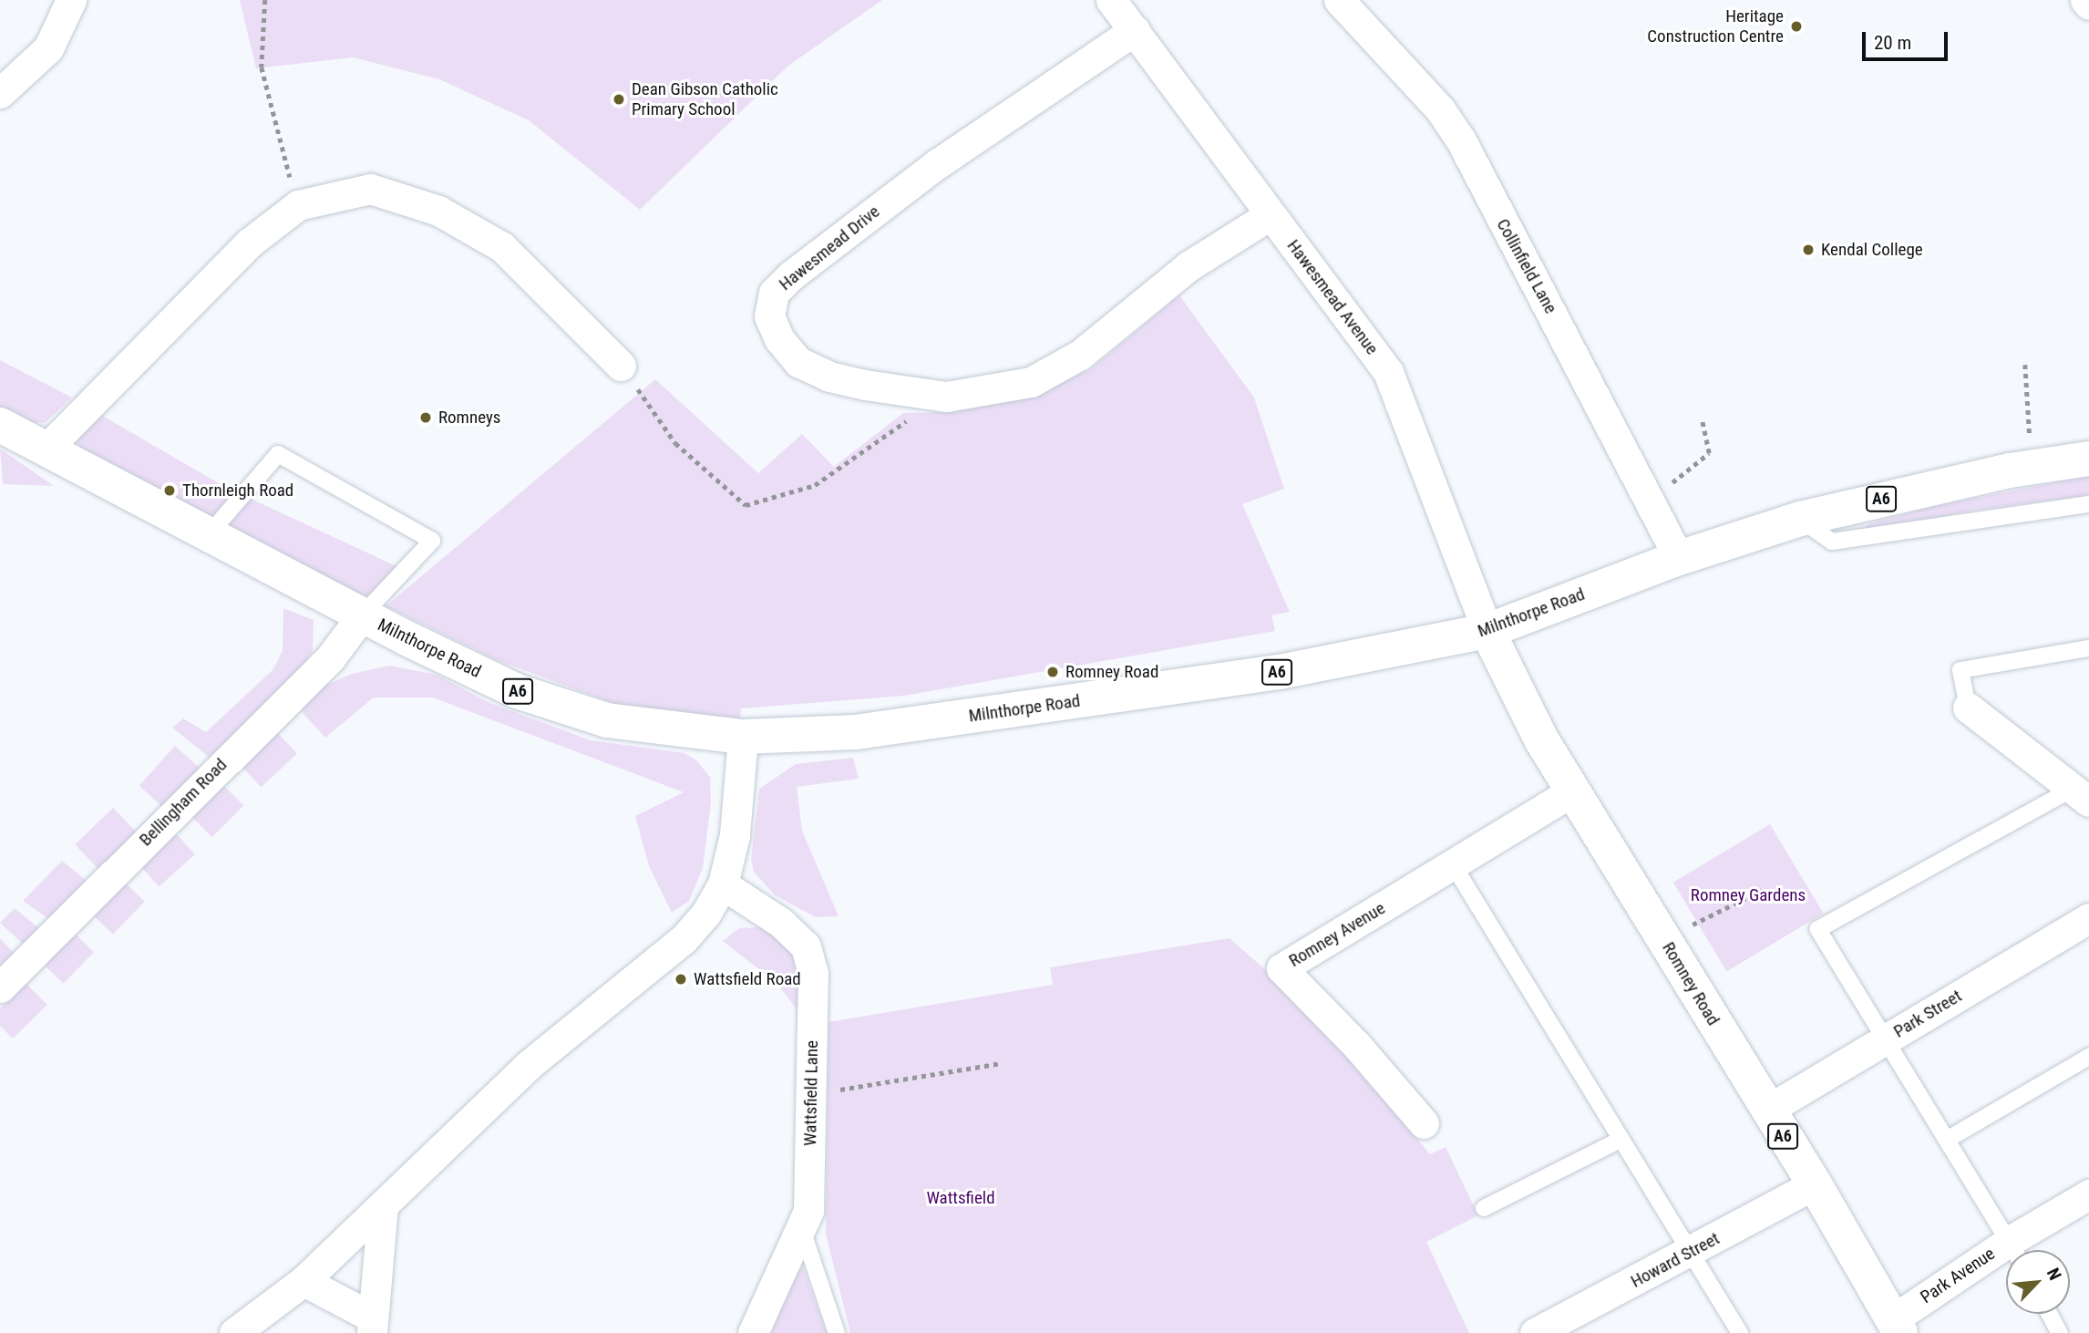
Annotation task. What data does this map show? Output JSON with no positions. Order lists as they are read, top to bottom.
{
  "streets": {
    "main road": ["A6", "Milnthorpe Road", "Romney Road"],
    "street": [
      "Hawesmead Drive",
      "Collinfield Lane",
      "Hawesmead Avenue",
      "Bellingham Road",
      "Romney Avenue",
      "Park Street",
      "Wattsfield Lane",
      "Howard Street",
      "Park Avenue"
    ]
  },
  "crossings": [
    ["Hawesmead Drive", "Hawesmead Avenue"],
    ["Collinfield Lane", "Milnthorpe Road"],
    ["Hawesmead Avenue", "Milnthorpe Road"],
    ["Hawesmead Avenue", "Romney Road"],
    ["Milnthorpe Road", "Bellingham Road"],
    ["Milnthorpe Road", "Romney Road"],
    ["Romney Avenue", "Romney Road"],
    ["Romney Road", "Park Street"],
    ["Romney Road", "Howard Street"],
    ["Romney Road", "Park Avenue"]
  ],
  "parks": ["Romney Gardens", "Wattsfield"],
  "places": [
    "Heritage Construction Centre",
    "Dean Gibson Catholic Primary School",
    "Kendal College",
    "Romneys",
    "Thornleigh Road",
    "Romney Road",
    "Wattsfield Road"
  ],
  "scale_bar": "20 m",
  "north": "top right"
}
